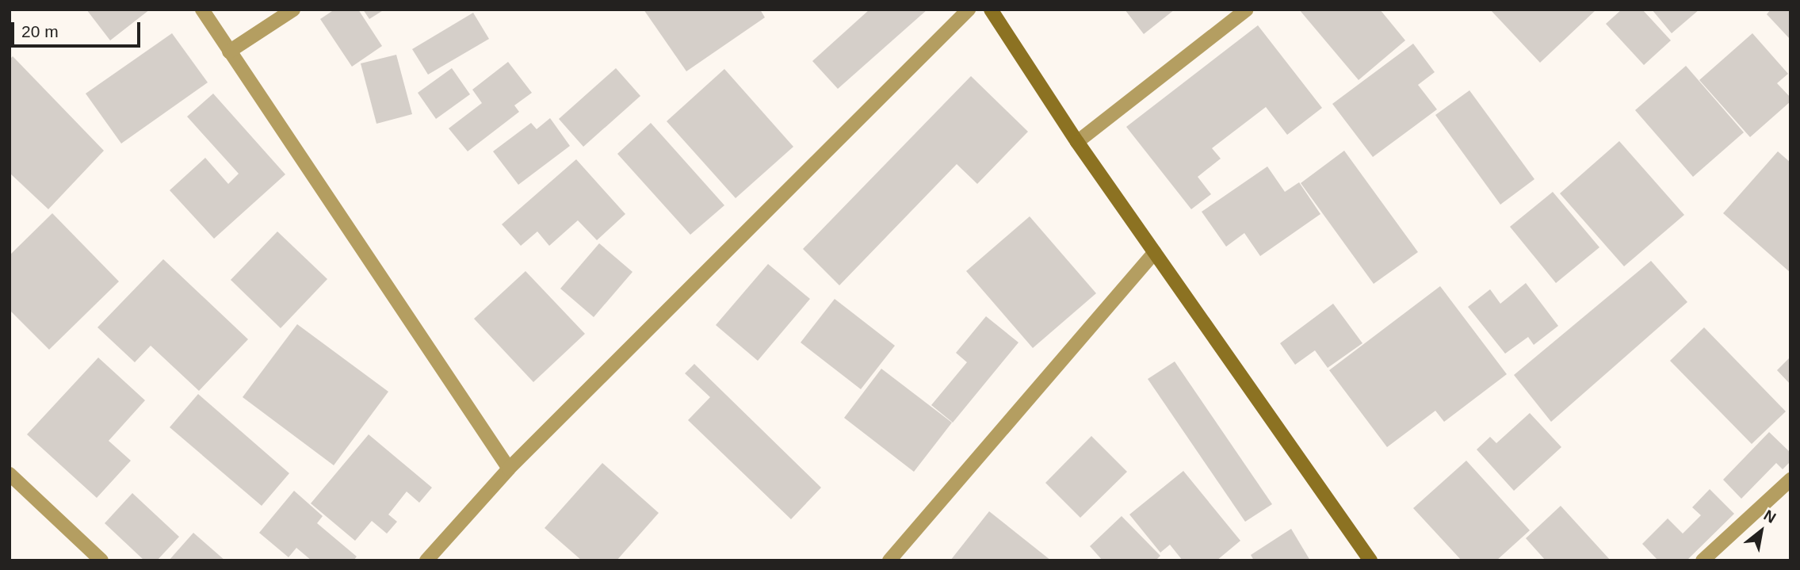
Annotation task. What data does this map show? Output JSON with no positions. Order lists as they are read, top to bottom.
{
  "scale_bar": "20 m",
  "north": "top right"
}
